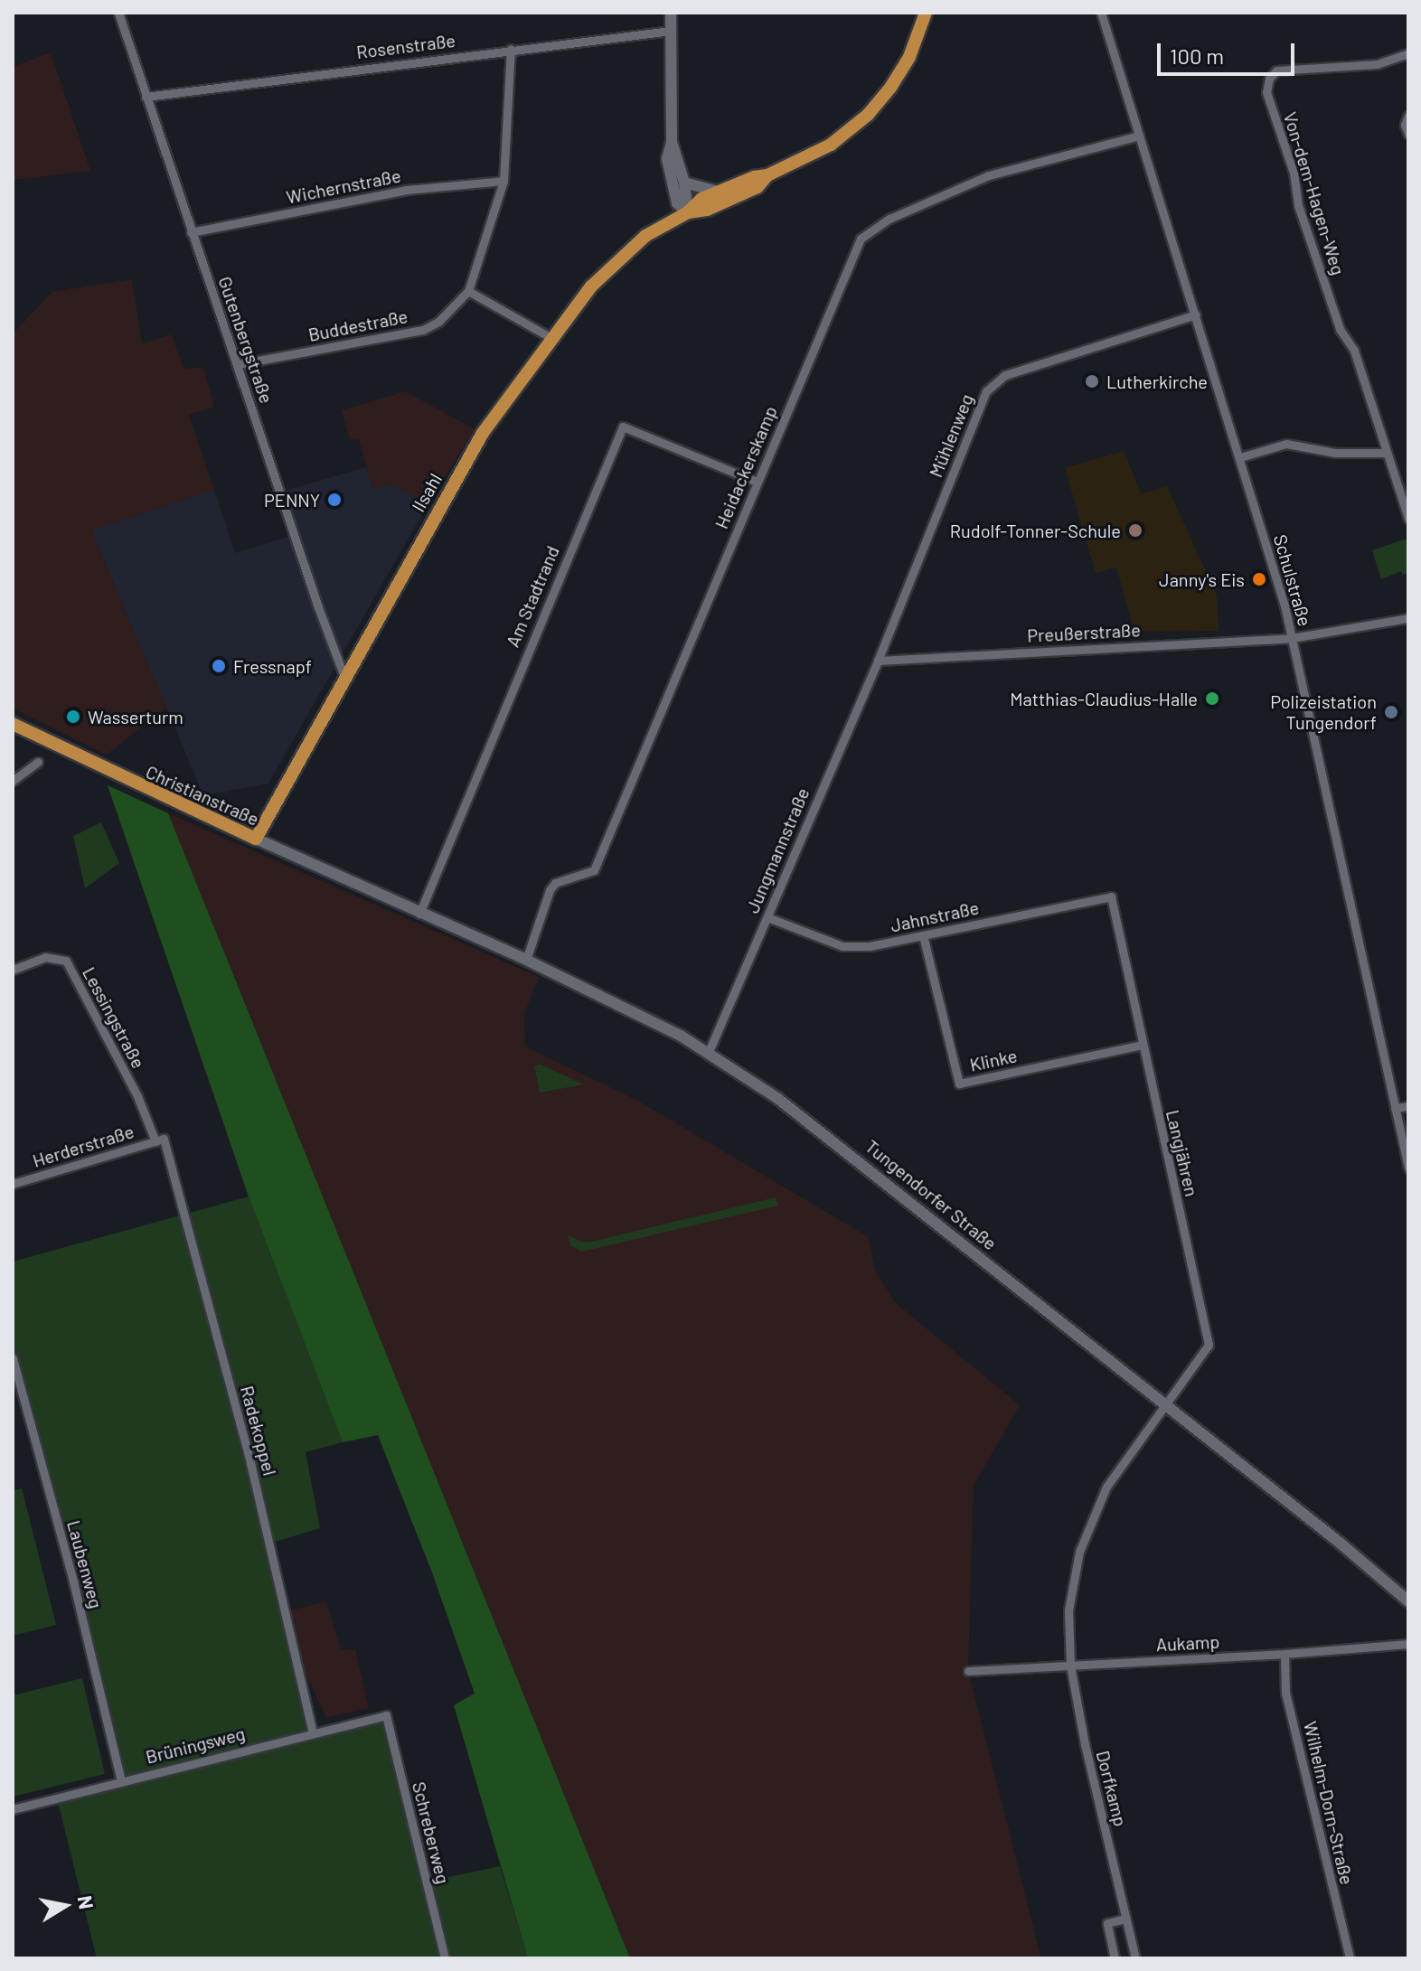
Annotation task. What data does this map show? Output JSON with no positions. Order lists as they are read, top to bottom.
{
  "streets": {
    "main road": ["Ilsahl", "Christianstraße", "Tungendorfer Straße"],
    "street": [
      "Rosenstraße",
      "Wichernstraße",
      "Von-dem-Hagen-Weg",
      "Buddestraße",
      "Gutenbergstraße",
      "Mühlenweg",
      "Heidackerskamp",
      "Schulstraße",
      "Am Stadtrand",
      "Preußerstraße",
      "Jungmannstraße",
      "Jahnstraße",
      "Lessingstraße",
      "Klinke",
      "Herderstraße",
      "Langjähren",
      "Radekoppel",
      "Laubenweg",
      "Aukamp",
      "Brüningsweg",
      "Dorfkamp",
      "Wilhelm-Dorn-Straße",
      "Schreberweg"
    ]
  },
  "crossings": [
    ["Rosenstraße", "Buddestraße"],
    ["Rosenstraße", "Gutenbergstraße"],
    ["Wichernstraße", "Buddestraße"],
    ["Wichernstraße", "Gutenbergstraße"],
    ["Buddestraße", "Gutenbergstraße"],
    ["Gutenbergstraße", "Ilsahl"],
    ["Mühlenweg", "Schulstraße"],
    ["Mühlenweg", "Preußerstraße"],
    ["Mühlenweg", "Jungmannstraße"],
    ["Heidackerskamp", "Schulstraße"],
    ["Heidackerskamp", "Am Stadtrand"],
    ["Heidackerskamp", "Tungendorfer Straße"],
    ["Ilsahl", "Christianstraße"],
    ["Schulstraße", "Preußerstraße"],
    ["Am Stadtrand", "Tungendorfer Straße"],
    ["Preußerstraße", "Jungmannstraße"],
    ["Christianstraße", "Tungendorfer Straße"],
    ["Jungmannstraße", "Jahnstraße"],
    ["Jungmannstraße", "Tungendorfer Straße"],
    ["Jahnstraße", "Klinke"],
    ["Jahnstraße", "Langjähren"],
    ["Lessingstraße", "Herderstraße"],
    ["Lessingstraße", "Radekoppel"],
    ["Klinke", "Langjähren"],
    ["Herderstraße", "Radekoppel"],
    ["Langjähren", "Tungendorfer Straße"],
    ["Langjähren", "Aukamp"],
    ["Langjähren", "Dorfkamp"],
    ["Radekoppel", "Brüningsweg"],
    ["Laubenweg", "Brüningsweg"],
    ["Aukamp", "Dorfkamp"],
    ["Aukamp", "Wilhelm-Dorn-Straße"],
    ["Brüningsweg", "Schreberweg"]
  ],
  "places": [
    "Lutherkirche",
    "PENNY",
    "Rudolf-Tonner-Schule",
    "Janny's Eis",
    "Fressnapf",
    "Matthias-Claudius-Halle",
    "Polizeistation Tungendorf",
    "Wasserturm"
  ],
  "scale_bar": "100 m",
  "north": "right"
}
